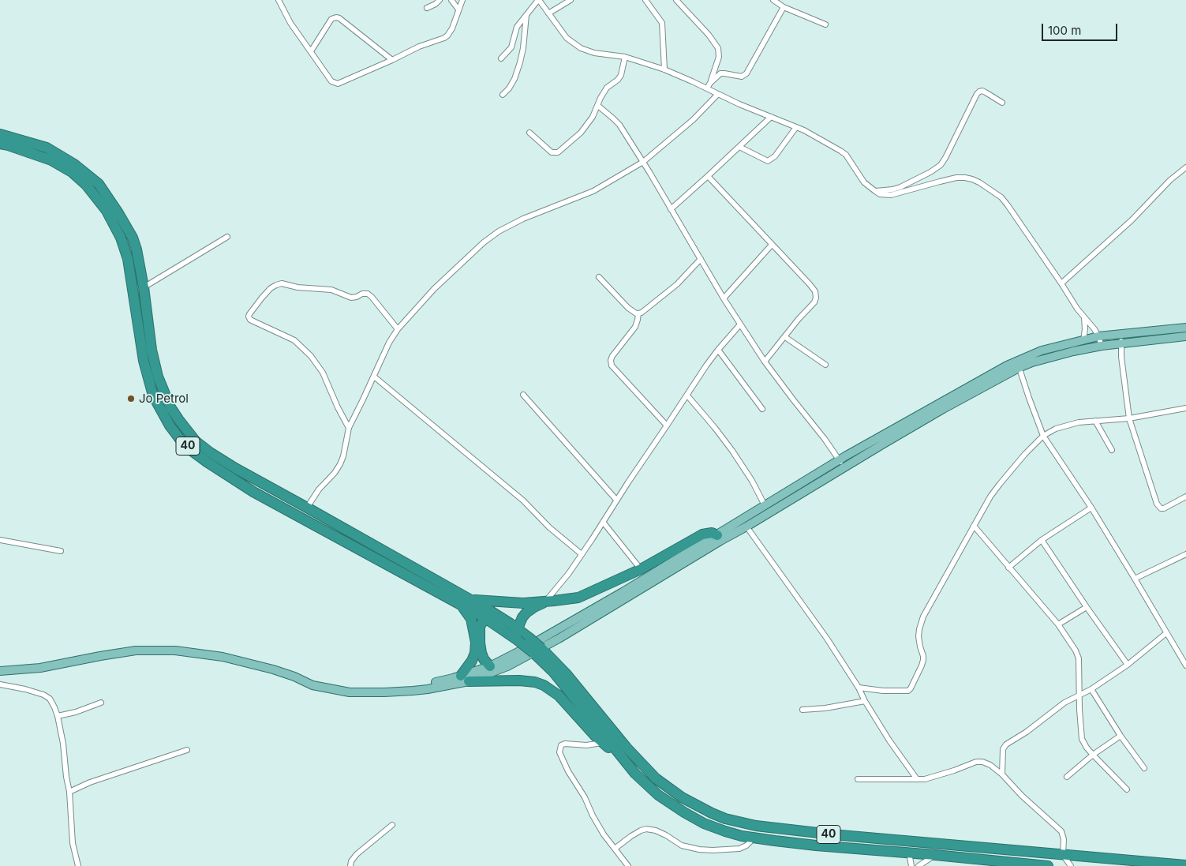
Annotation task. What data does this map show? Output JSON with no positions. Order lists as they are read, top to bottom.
{
  "streets": {
    "highway": ["40"]
  },
  "places": ["Jo Petrol"],
  "scale_bar": "100 m"
}
